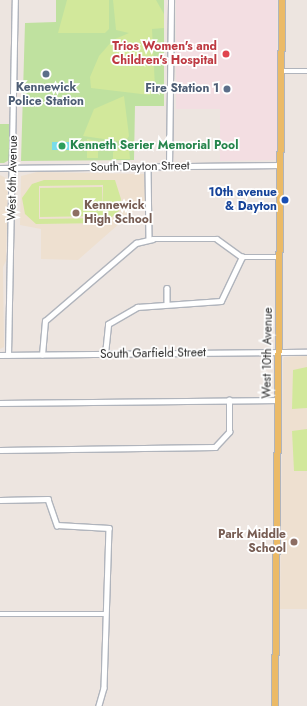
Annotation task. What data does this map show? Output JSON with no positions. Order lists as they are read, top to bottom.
{
  "streets": {
    "main road": ["West 10th Avenue"],
    "street": ["South Dayton Street", "West 6th Avenue", "South Garfield Street"]
  },
  "crossings": [
    ["South Dayton Street", "West 6th Avenue"],
    ["South Dayton Street", "West 10th Avenue"],
    ["West 6th Avenue", "South Garfield Street"],
    ["West 10th Avenue", "South Garfield Street"]
  ],
  "places": [
    "Trios Women's and Children's Hospital",
    "Kennewick Police Station",
    "Fire Station 1",
    "Kenneth Serier Memorial Pool",
    "10th avenue & Dayton",
    "Kennewick High School",
    "Park Middle School"
  ]
}
